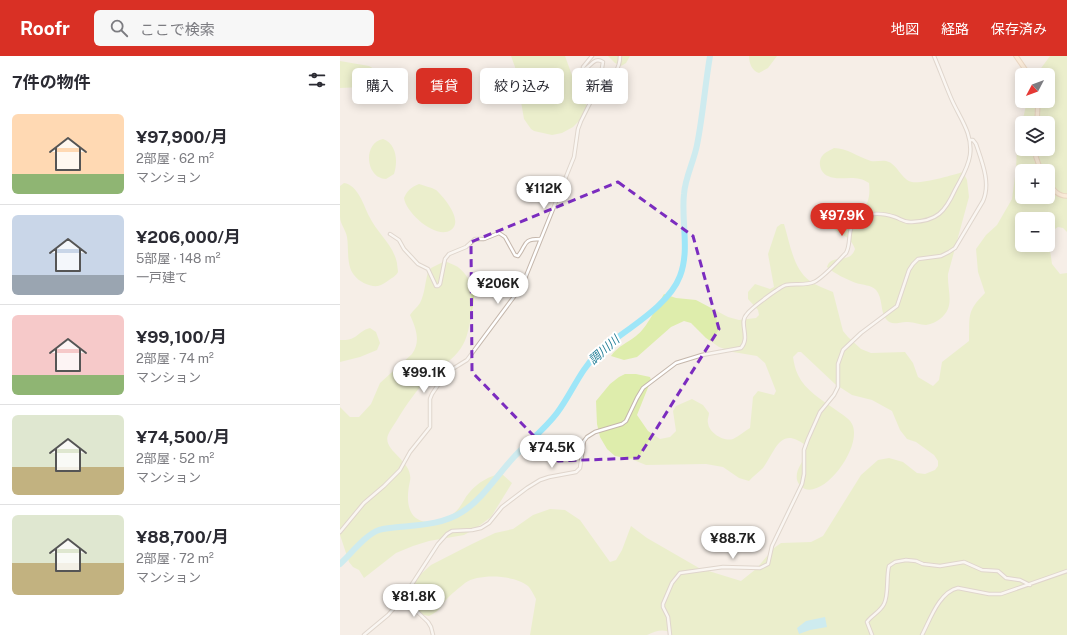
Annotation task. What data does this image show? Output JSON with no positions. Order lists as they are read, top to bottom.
{
  "water": ["調川川"],
  "north": "bottom left",
  "page": {
    "header": "Roofr",
    "search": "ここで検索",
    "nav": ["地図", "経路", "保存済み"],
    "heading": "7件の物件",
    "map_buttons": ["+", "−"],
    "chip": [
      "購入",
      "賃貸",
      "絞り込み",
      "新着"
    ],
    "list": [
      {
        "name": "¥97,900/月",
        "note": "2部屋 · 62 m² · マンション"
      },
      {
        "name": "¥206,000/月",
        "note": "5部屋 · 148 m² · 一戸建て"
      },
      {
        "name": "¥99,100/月",
        "note": "2部屋 · 74 m² · マンション"
      },
      {
        "name": "¥74,500/月",
        "note": "2部屋 · 52 m² · マンション"
      },
      {
        "name": "¥88,700/月",
        "note": "2部屋 · 72 m² · マンション"
      }
    ],
    "price": [
      "¥112K",
      "¥97.9K",
      "¥206K",
      "¥99.1K",
      "¥74.5K",
      "¥88.7K",
      "¥81.8K"
    ]
  }
}
